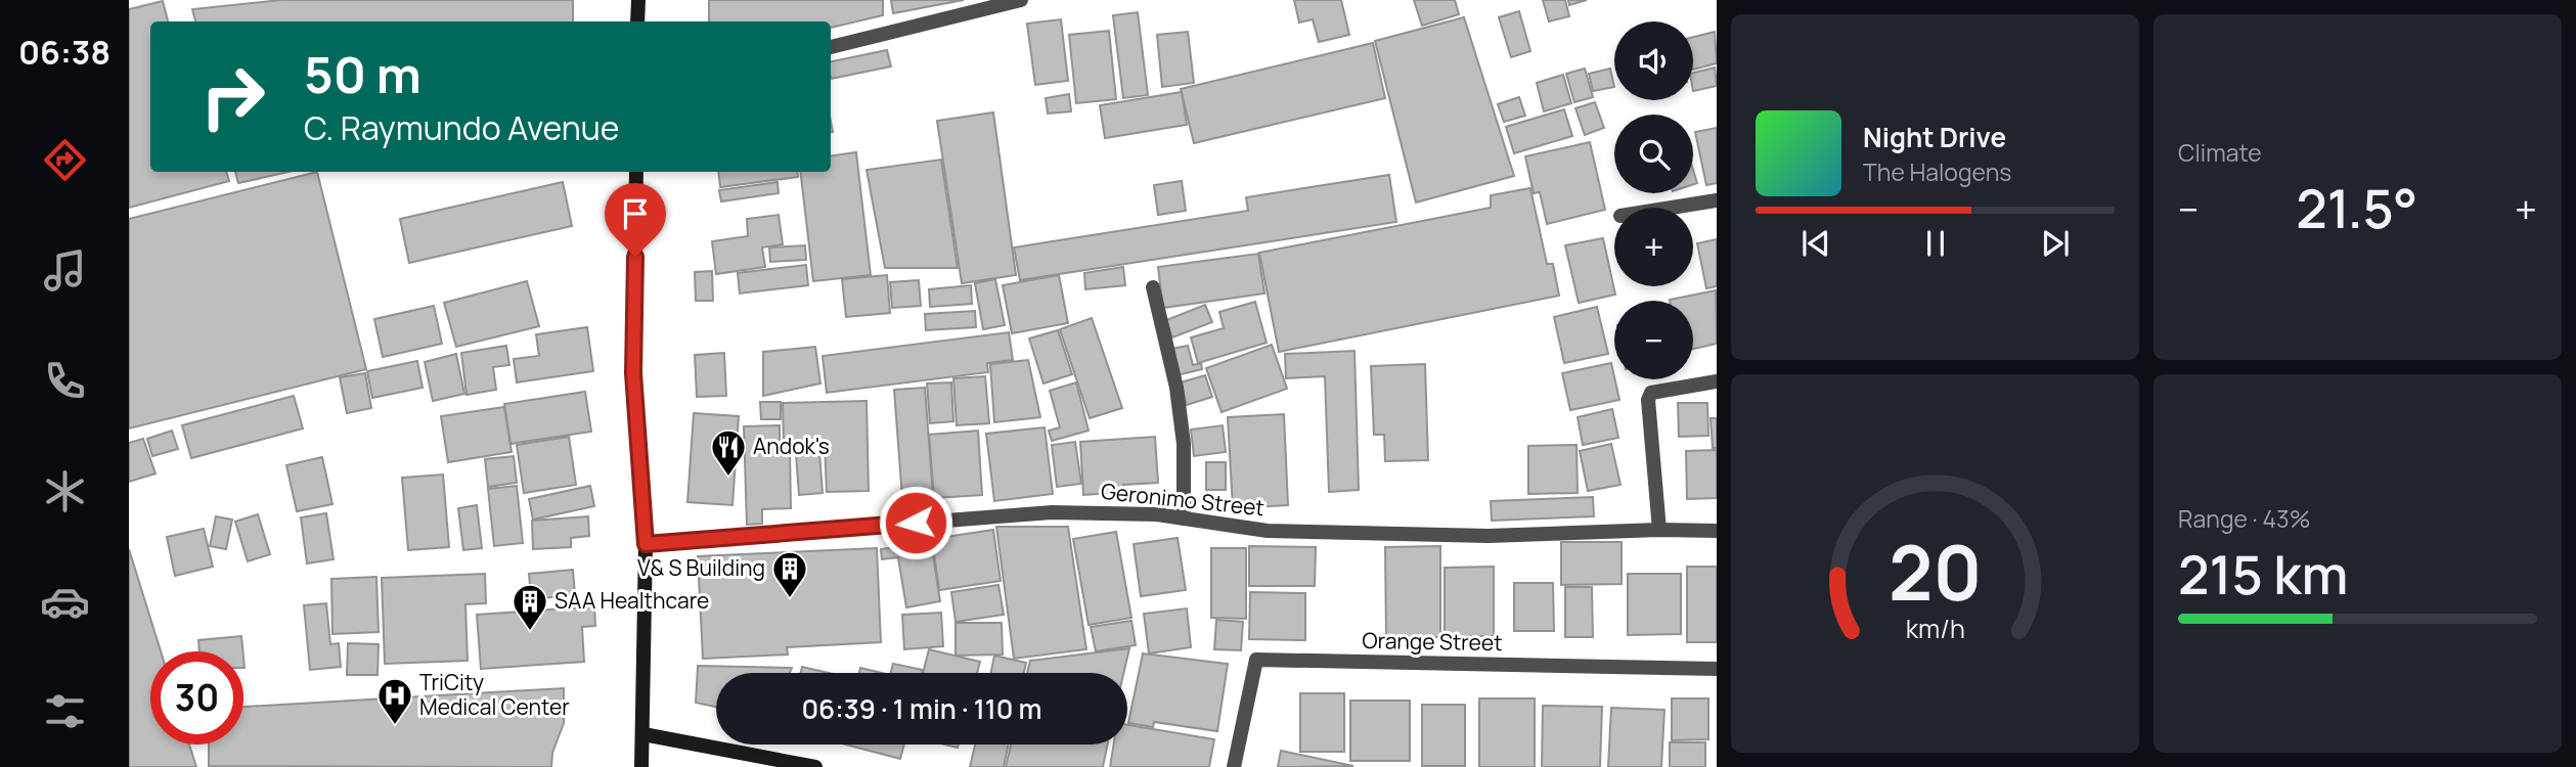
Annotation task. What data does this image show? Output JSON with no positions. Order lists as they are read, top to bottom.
{
  "streets": {
    "street": ["Geronimo Street", "Orange Street"]
  },
  "places": {
    "restaurant": ["Andok's"],
    "building": ["V& S Building", "SAA Healthcare"],
    "hospital": ["TriCity Medical Center"]
  },
  "page": {
    "tabs": "06:38",
    "tile": [
      "Climate",
      ["Range · 43%", "215 km"]
    ],
    "map_buttons": ["+", "−"],
    "turn": ["50 m", "C. Raymundo Avenue"],
    "song": ["Night Drive", "The Halogens"],
    "heat": ["−", "21.5°", "+"],
    "limit": "30",
    "trip": "06:39 · 1 min · 110 m",
    "gauge": ["20", "km/h"]
  }
}
